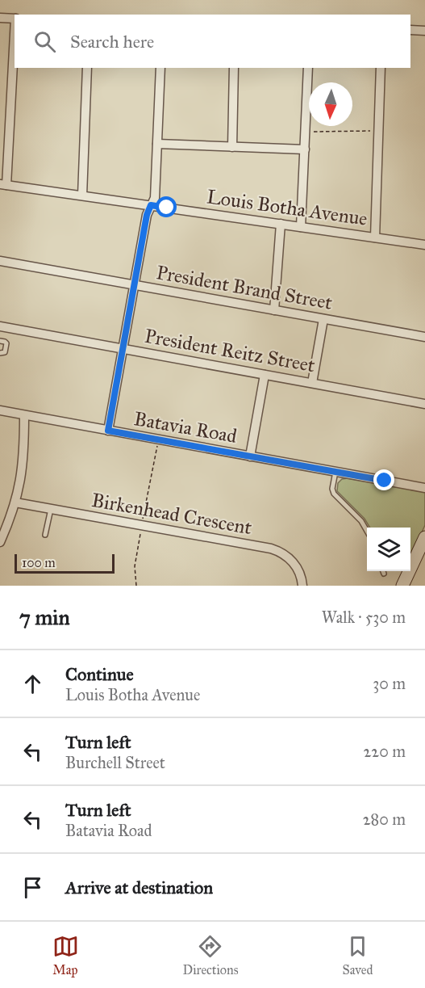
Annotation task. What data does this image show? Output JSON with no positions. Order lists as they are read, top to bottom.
{
  "streets": {
    "street": [
      "Louis Botha Avenue",
      "President Brand Street",
      "President Reitz Street",
      "Batavia Road",
      "Birkenhead Crescent"
    ]
  },
  "scale_bar": "100 m",
  "north": "bottom",
  "page": {
    "search": "Search here",
    "scale": "100 m",
    "heading": ["7 min", "Walk · 530 m"],
    "list": [
      ["Continue", "Louis Botha Avenue", "30 m"],
      ["Turn left", "Burchell Street", "220 m"],
      ["Turn left", "Batavia Road", "280 m"],
      "Arrive at destination"
    ],
    "nav": ["Map", "Directions", "Saved"]
  }
}
